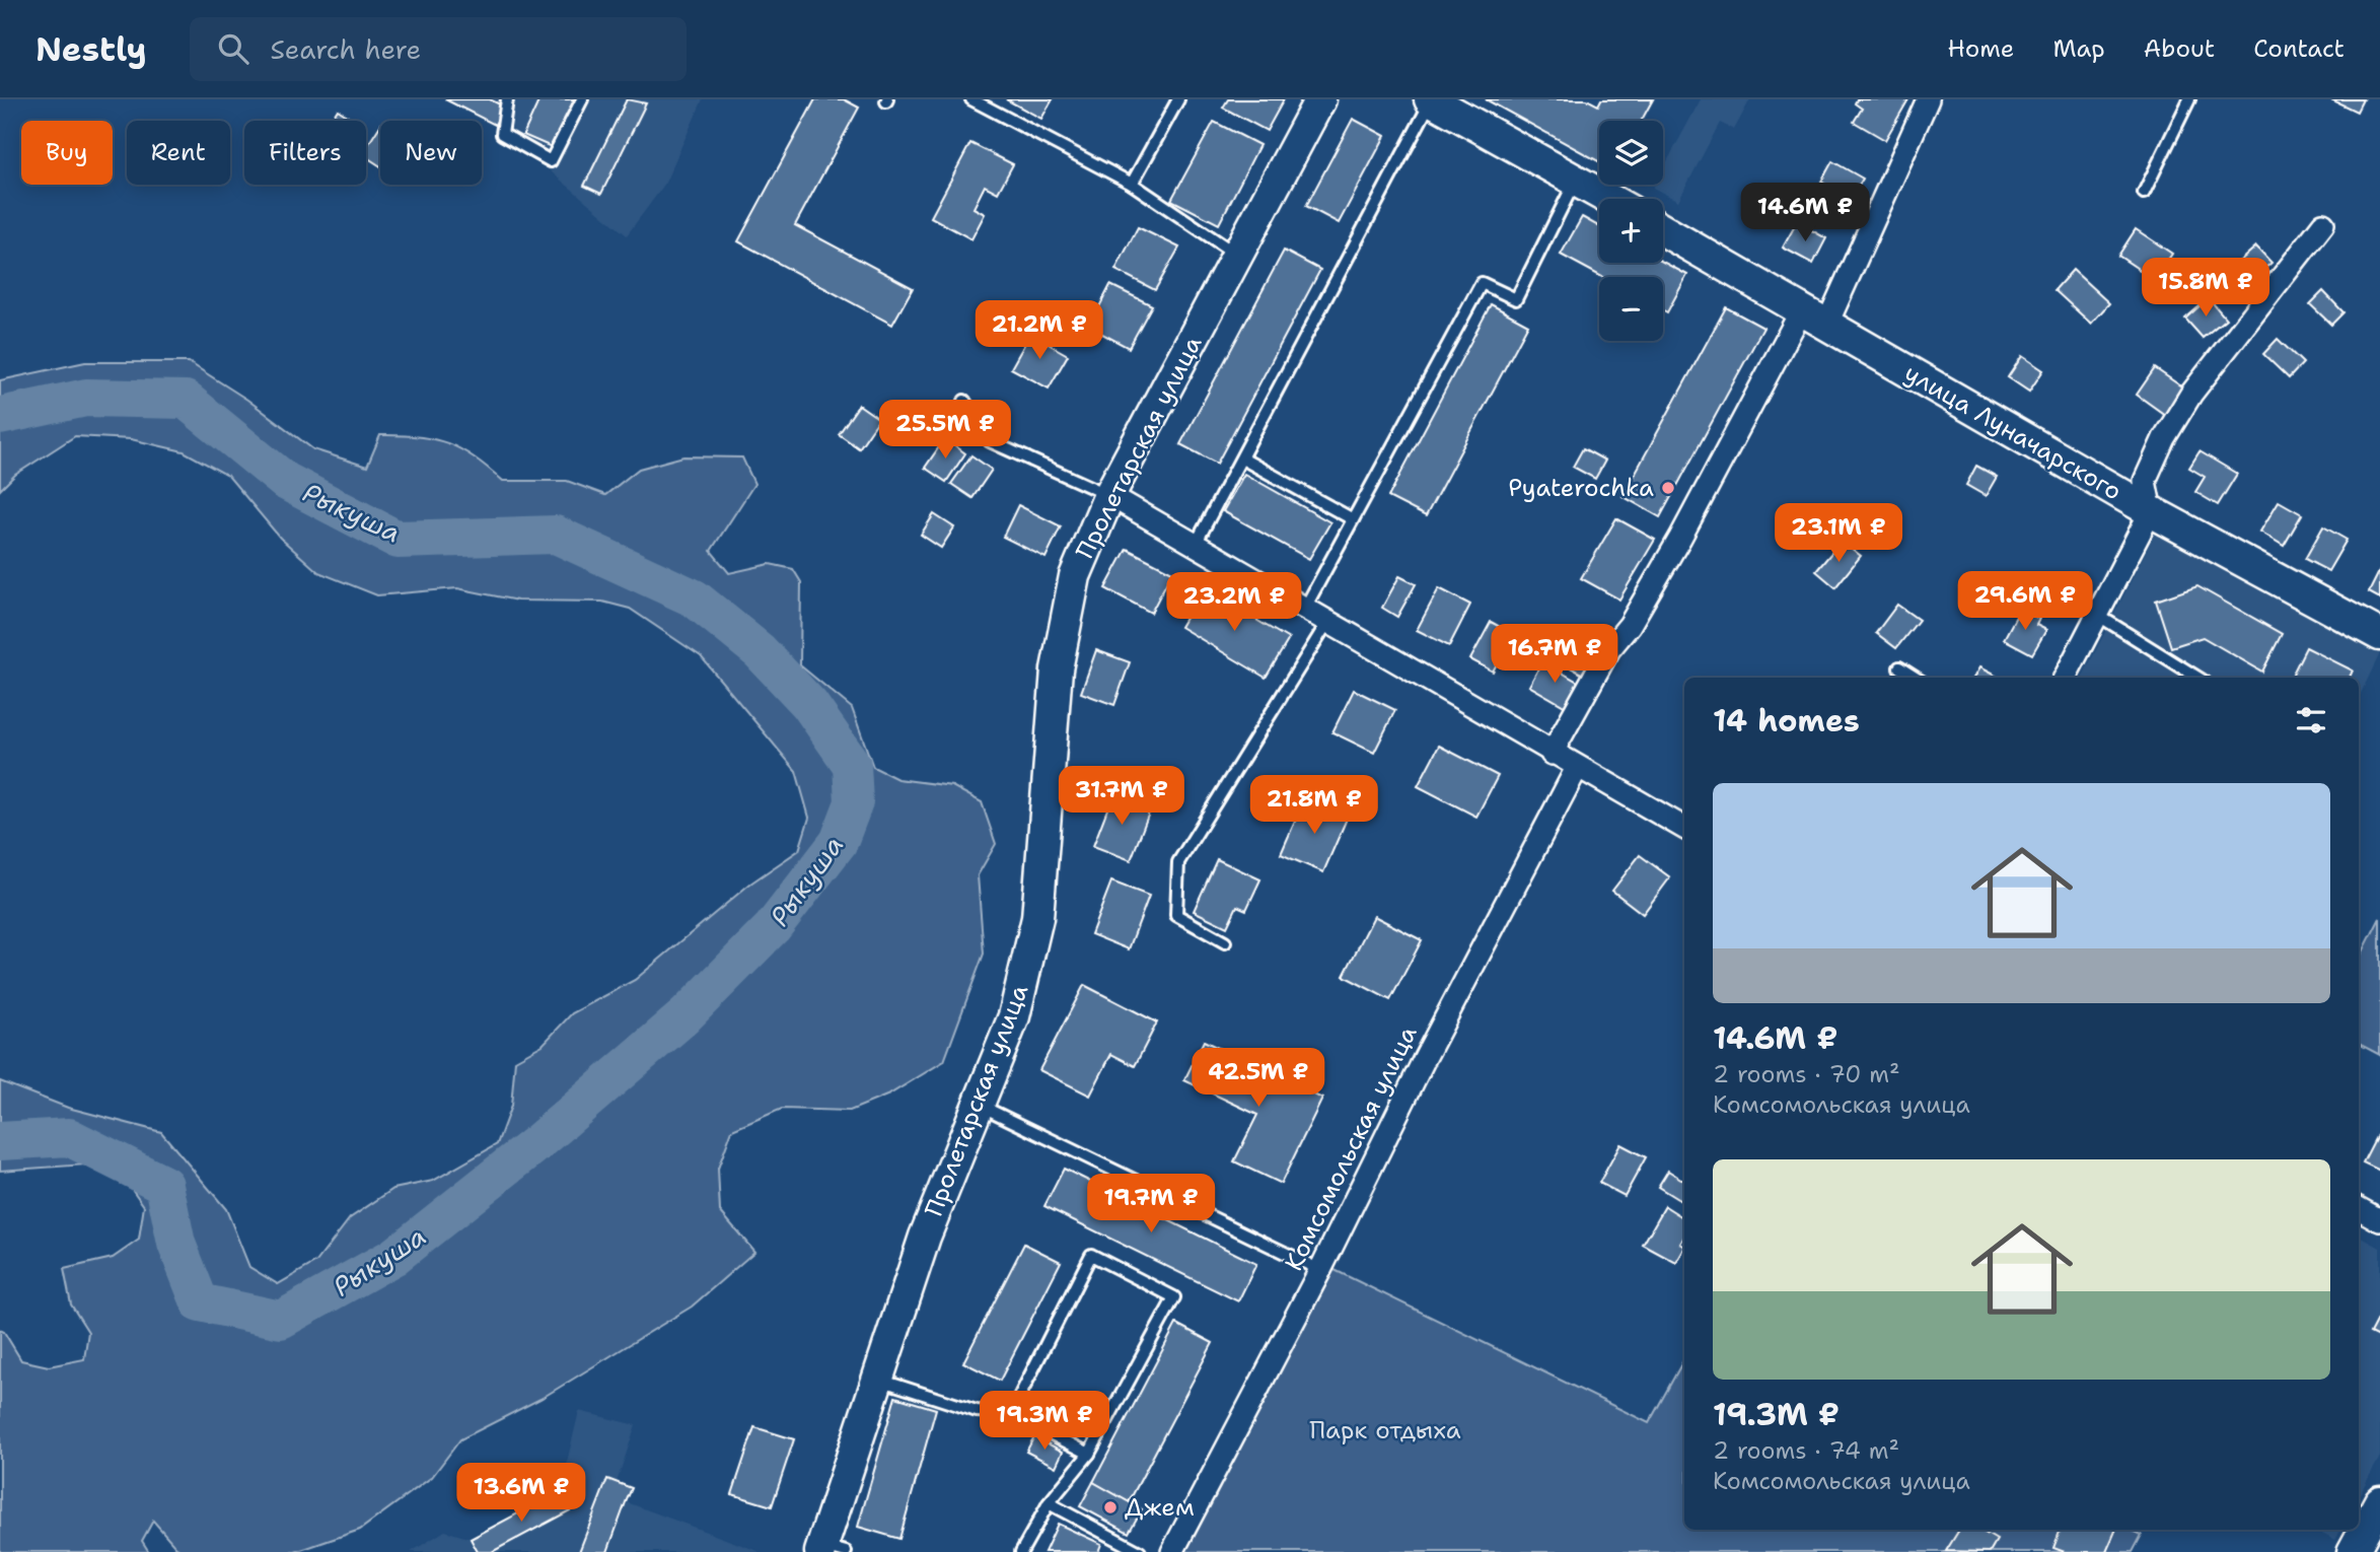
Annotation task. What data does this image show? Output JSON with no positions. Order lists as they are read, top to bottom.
{
  "streets": {
    "street": ["улица Луначарского", "Пролетарская улица", "Комсомольская улица"]
  },
  "water": ["Рыкуша"],
  "parks": ["Парк отдыха"],
  "places": ["Pyaterochka", "Джем"],
  "page": {
    "header": "Nestly",
    "search": "Search here",
    "nav": [
      "Home",
      "Map",
      "About",
      "Contact"
    ],
    "map_buttons": ["+", "−"],
    "chip": [
      "Buy",
      "Rent",
      "Filters",
      "New"
    ],
    "price": [
      "14.6M ₽",
      "15.8M ₽",
      "21.2M ₽",
      "25.5M ₽",
      "23.1M ₽",
      "29.6M ₽",
      "23.2M ₽",
      "16.7M ₽",
      "31.7M ₽",
      "21.8M ₽",
      "42.5M ₽",
      "19.7M ₽",
      "19.3M ₽",
      "13.6M ₽"
    ],
    "heading": "14 homes",
    "list": [
      {
        "name": "14.6M ₽",
        "note": "2 rooms · 70 m² · Комсомольская улица"
      },
      {
        "name": "19.3M ₽",
        "note": "2 rooms · 74 m² · Комсомольская улица"
      }
    ]
  }
}
